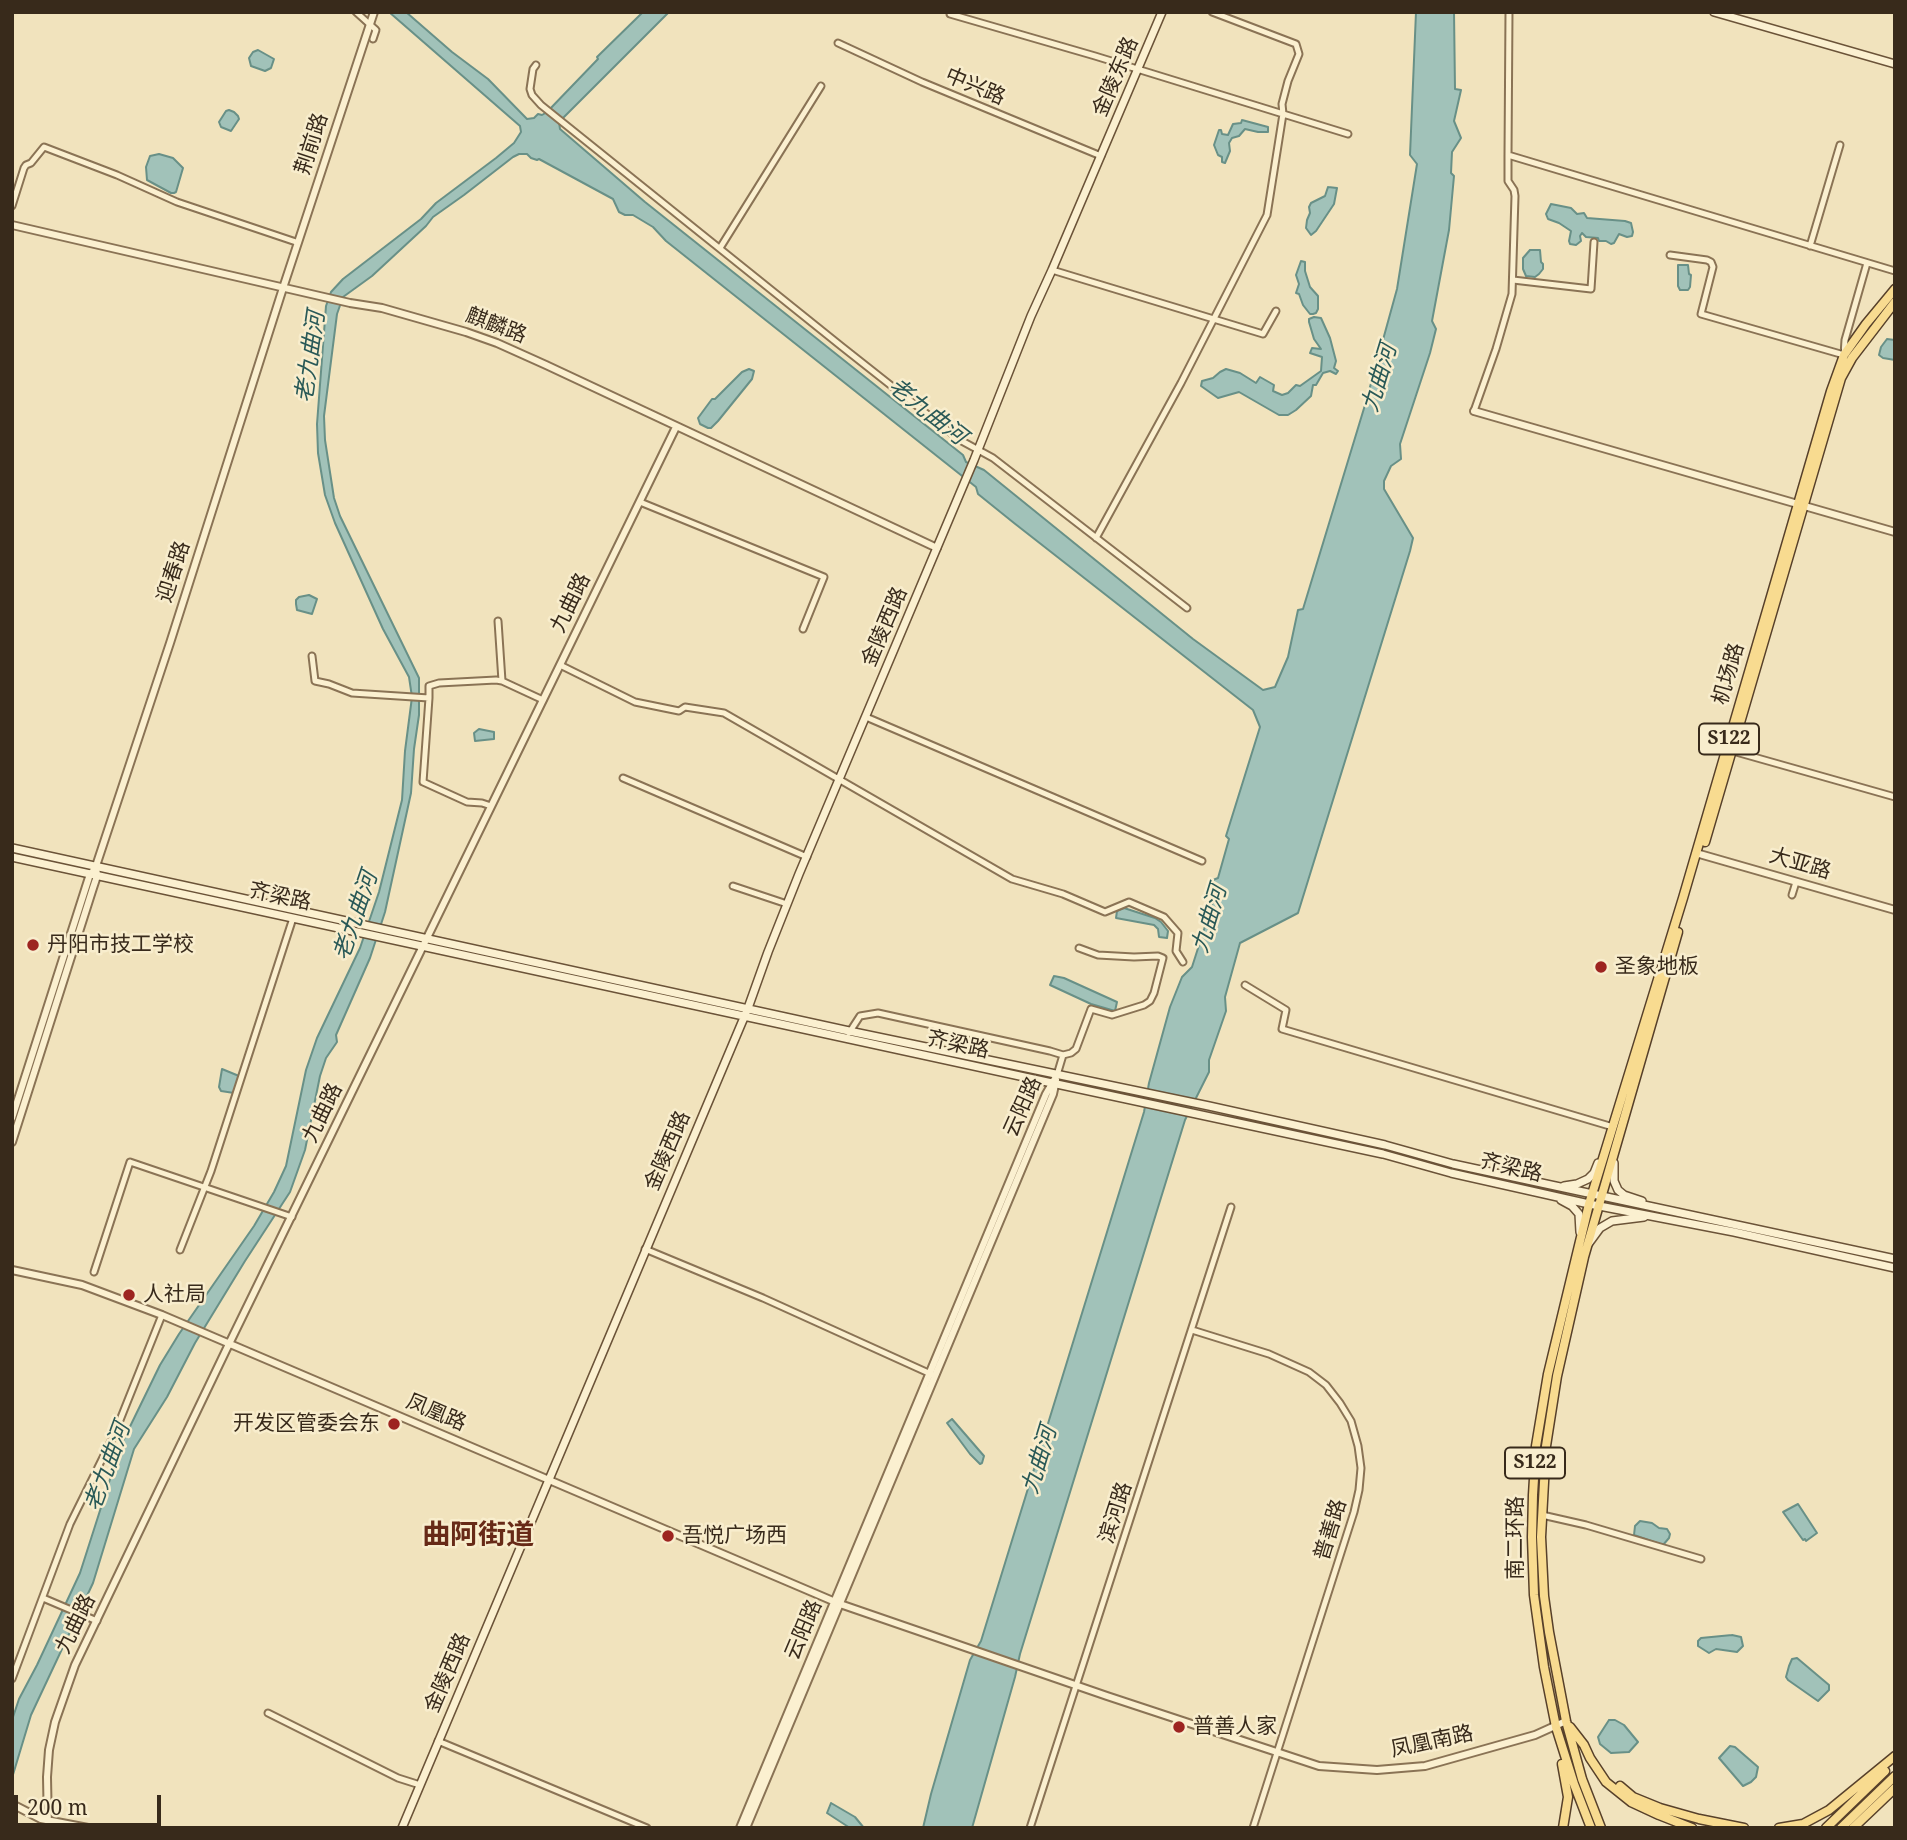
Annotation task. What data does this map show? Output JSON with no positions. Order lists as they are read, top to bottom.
{
  "streets": {
    "main road": [
      "金陵东路",
      "金陵西路",
      "机场路",
      "S122",
      "齐梁路",
      "南二环路"
    ],
    "street": [
      "中兴路",
      "荆前路",
      "麒麟路",
      "迎春路",
      "九曲路",
      "大亚路",
      "云阳路",
      "凤凰路",
      "滨河路",
      "普善路",
      "凤凰南路"
    ]
  },
  "crossings": [
    ["金陵东路", "中兴路"],
    ["荆前路", "麒麟路"],
    ["荆前路", "迎春路"],
    ["麒麟路", "迎春路"],
    ["麒麟路", "九曲路"],
    ["麒麟路", "金陵西路"],
    ["迎春路", "齐梁路"],
    ["九曲路", "齐梁路"],
    ["九曲路", "凤凰路"],
    ["金陵西路", "齐梁路"],
    ["金陵西路", "凤凰路"],
    ["机场路", "大亚路"],
    ["机场路", "齐梁路"],
    ["机场路", "南二环路"],
    ["齐梁路", "云阳路"],
    ["齐梁路", "南二环路"],
    ["云阳路", "凤凰路"],
    ["云阳路", "凤凰南路"],
    ["凤凰路", "凤凰南路"],
    ["滨河路", "普善路"],
    ["滨河路", "凤凰南路"],
    ["普善路", "凤凰南路"],
    ["南二环路", "凤凰南路"]
  ],
  "districts": ["曲阿街道"],
  "water": ["老九曲河", "九曲河"],
  "places": [
    "丹阳市技工学校",
    "圣象地板",
    "人社局",
    "开发区管委会东",
    "吾悦广场西",
    "普善人家"
  ],
  "scale_bar": "200 m"
}
